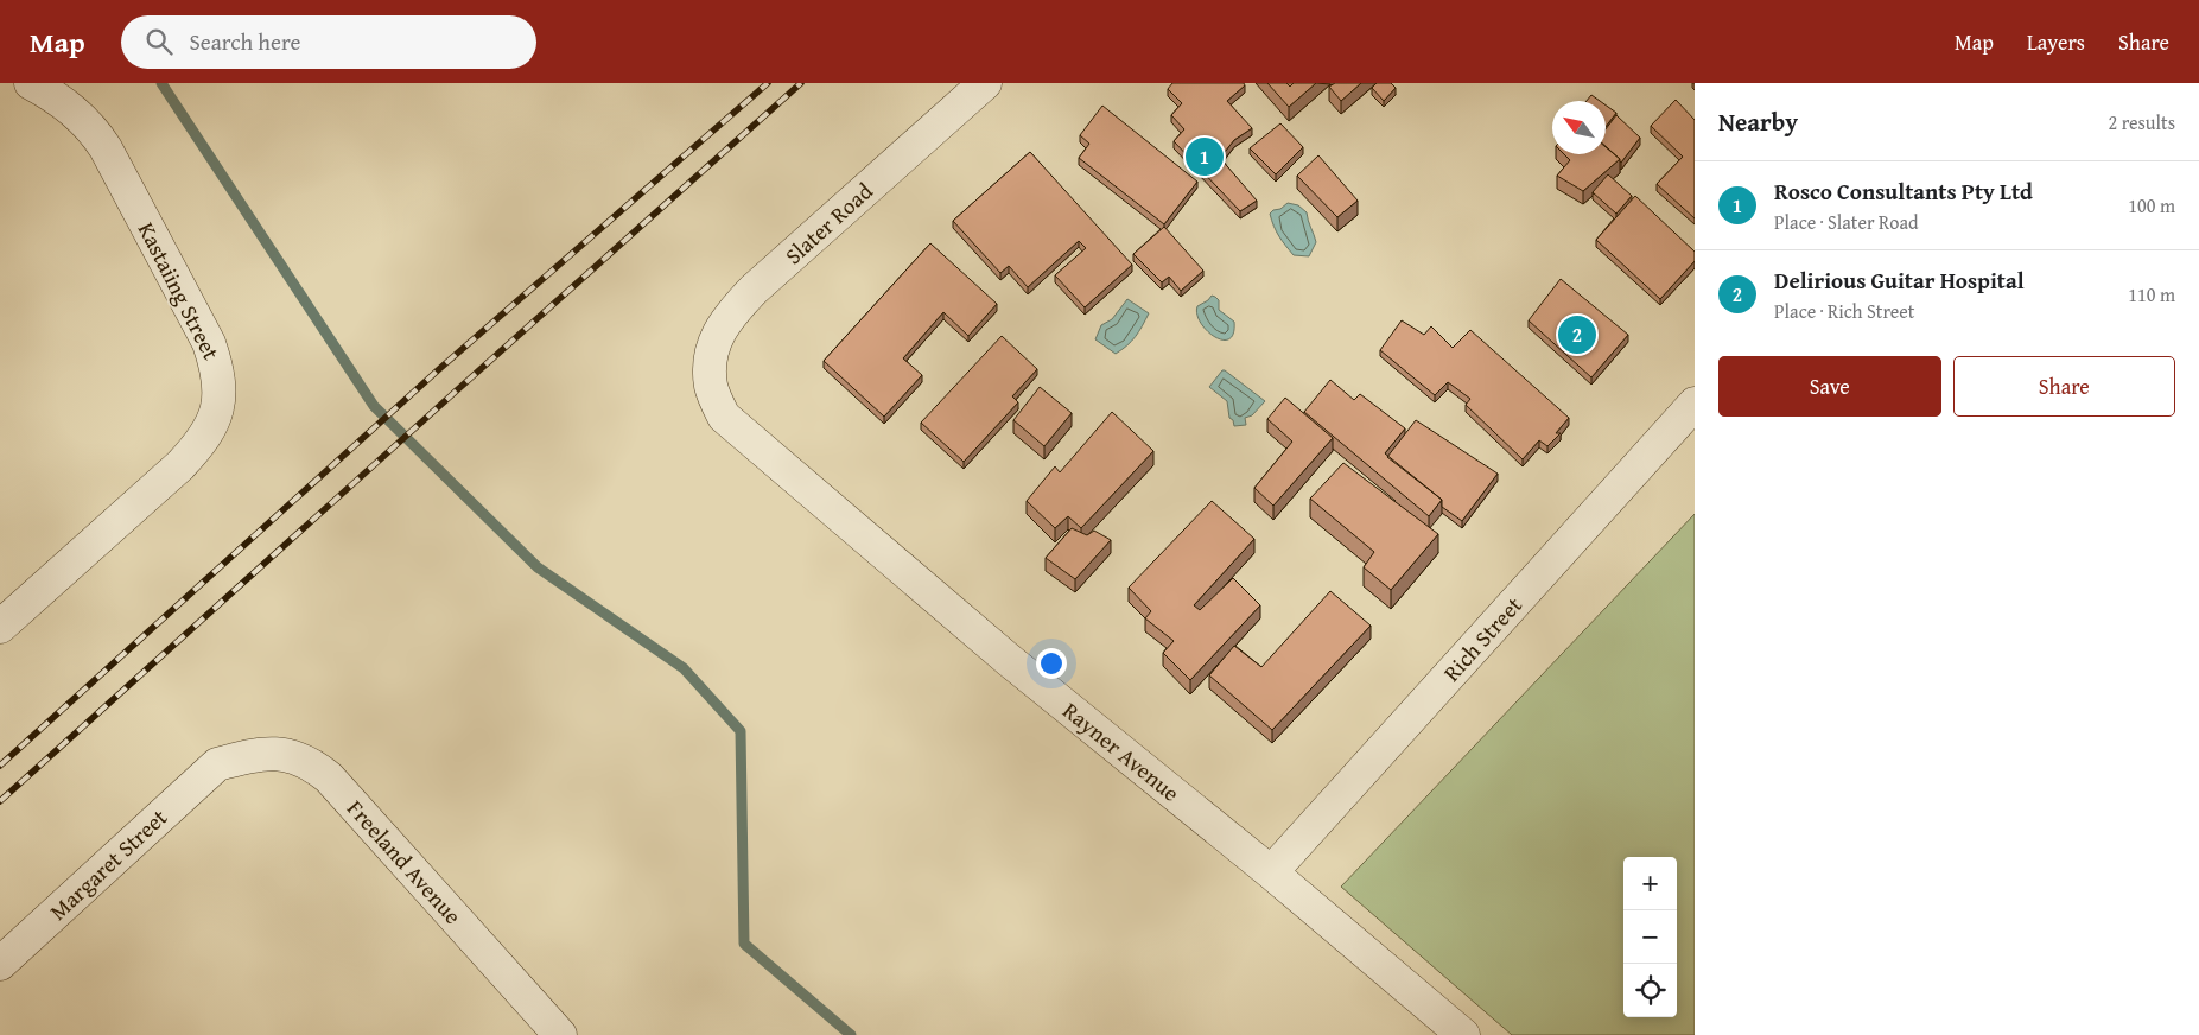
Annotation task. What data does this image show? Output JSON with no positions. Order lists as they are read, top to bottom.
{
  "streets": {
    "street": [
      "Slater Road",
      "Kastaiing Street",
      "Rich Street",
      "Rayner Avenue",
      "Freeland Avenue",
      "Margaret Street"
    ]
  },
  "crossings": [
    ["Slater Road", "Rayner Avenue"],
    ["Rich Street", "Rayner Avenue"],
    ["Freeland Avenue", "Margaret Street"]
  ],
  "north": "top left",
  "page": {
    "header": "Map",
    "search": "Search here",
    "nav": ["Map", "Layers", "Share"],
    "heading": ["Nearby", "2 results"],
    "pins": ["1", "2"],
    "list": [
      {
        "mark": "1",
        "name": "Rosco Consultants Pty Ltd",
        "note": "Place · Slater Road",
        "value": "100 m"
      },
      {
        "mark": "2",
        "name": "Delirious Guitar Hospital",
        "note": "Place · Rich Street",
        "value": "110 m"
      }
    ],
    "buttons": ["Save", "Share"],
    "map_buttons": ["+", "−"]
  }
}
